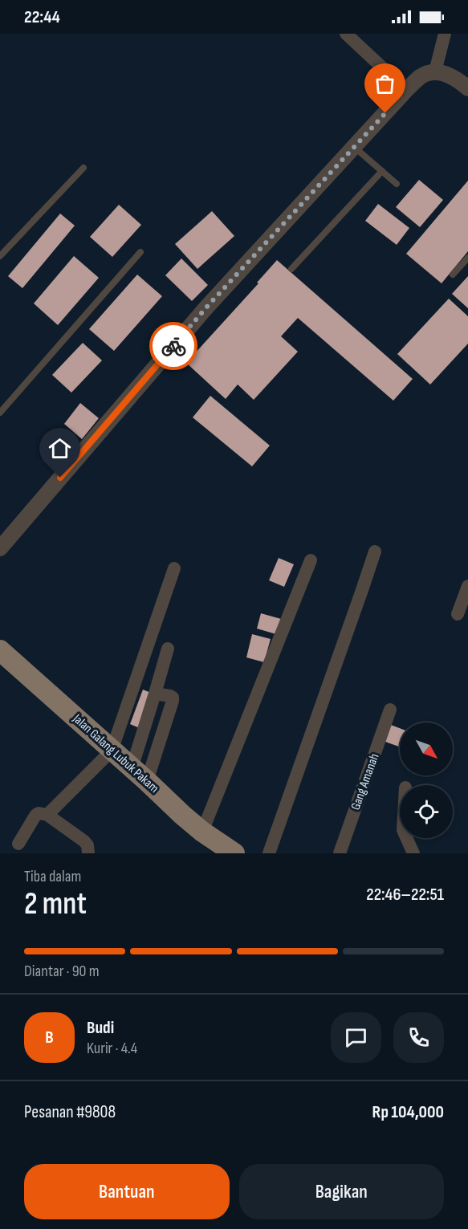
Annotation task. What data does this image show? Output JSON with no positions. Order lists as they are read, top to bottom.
{
  "streets": {
    "main road": ["Jalan Galang Lubuk Pakam"],
    "street": ["Gang Amanah"]
  },
  "north": "bottom right",
  "page": {
    "status": "22:44",
    "heading": ["2 mnt", "Tiba dalam", "22:46–22:51"],
    "panel": [
      "Budi",
      "Kurir · 4.4",
      "Pesanan #9808",
      "Rp 104,000"
    ],
    "bar": "Diantar · 90 m",
    "round": "B",
    "buttons": ["Bantuan", "Bagikan"]
  }
}
